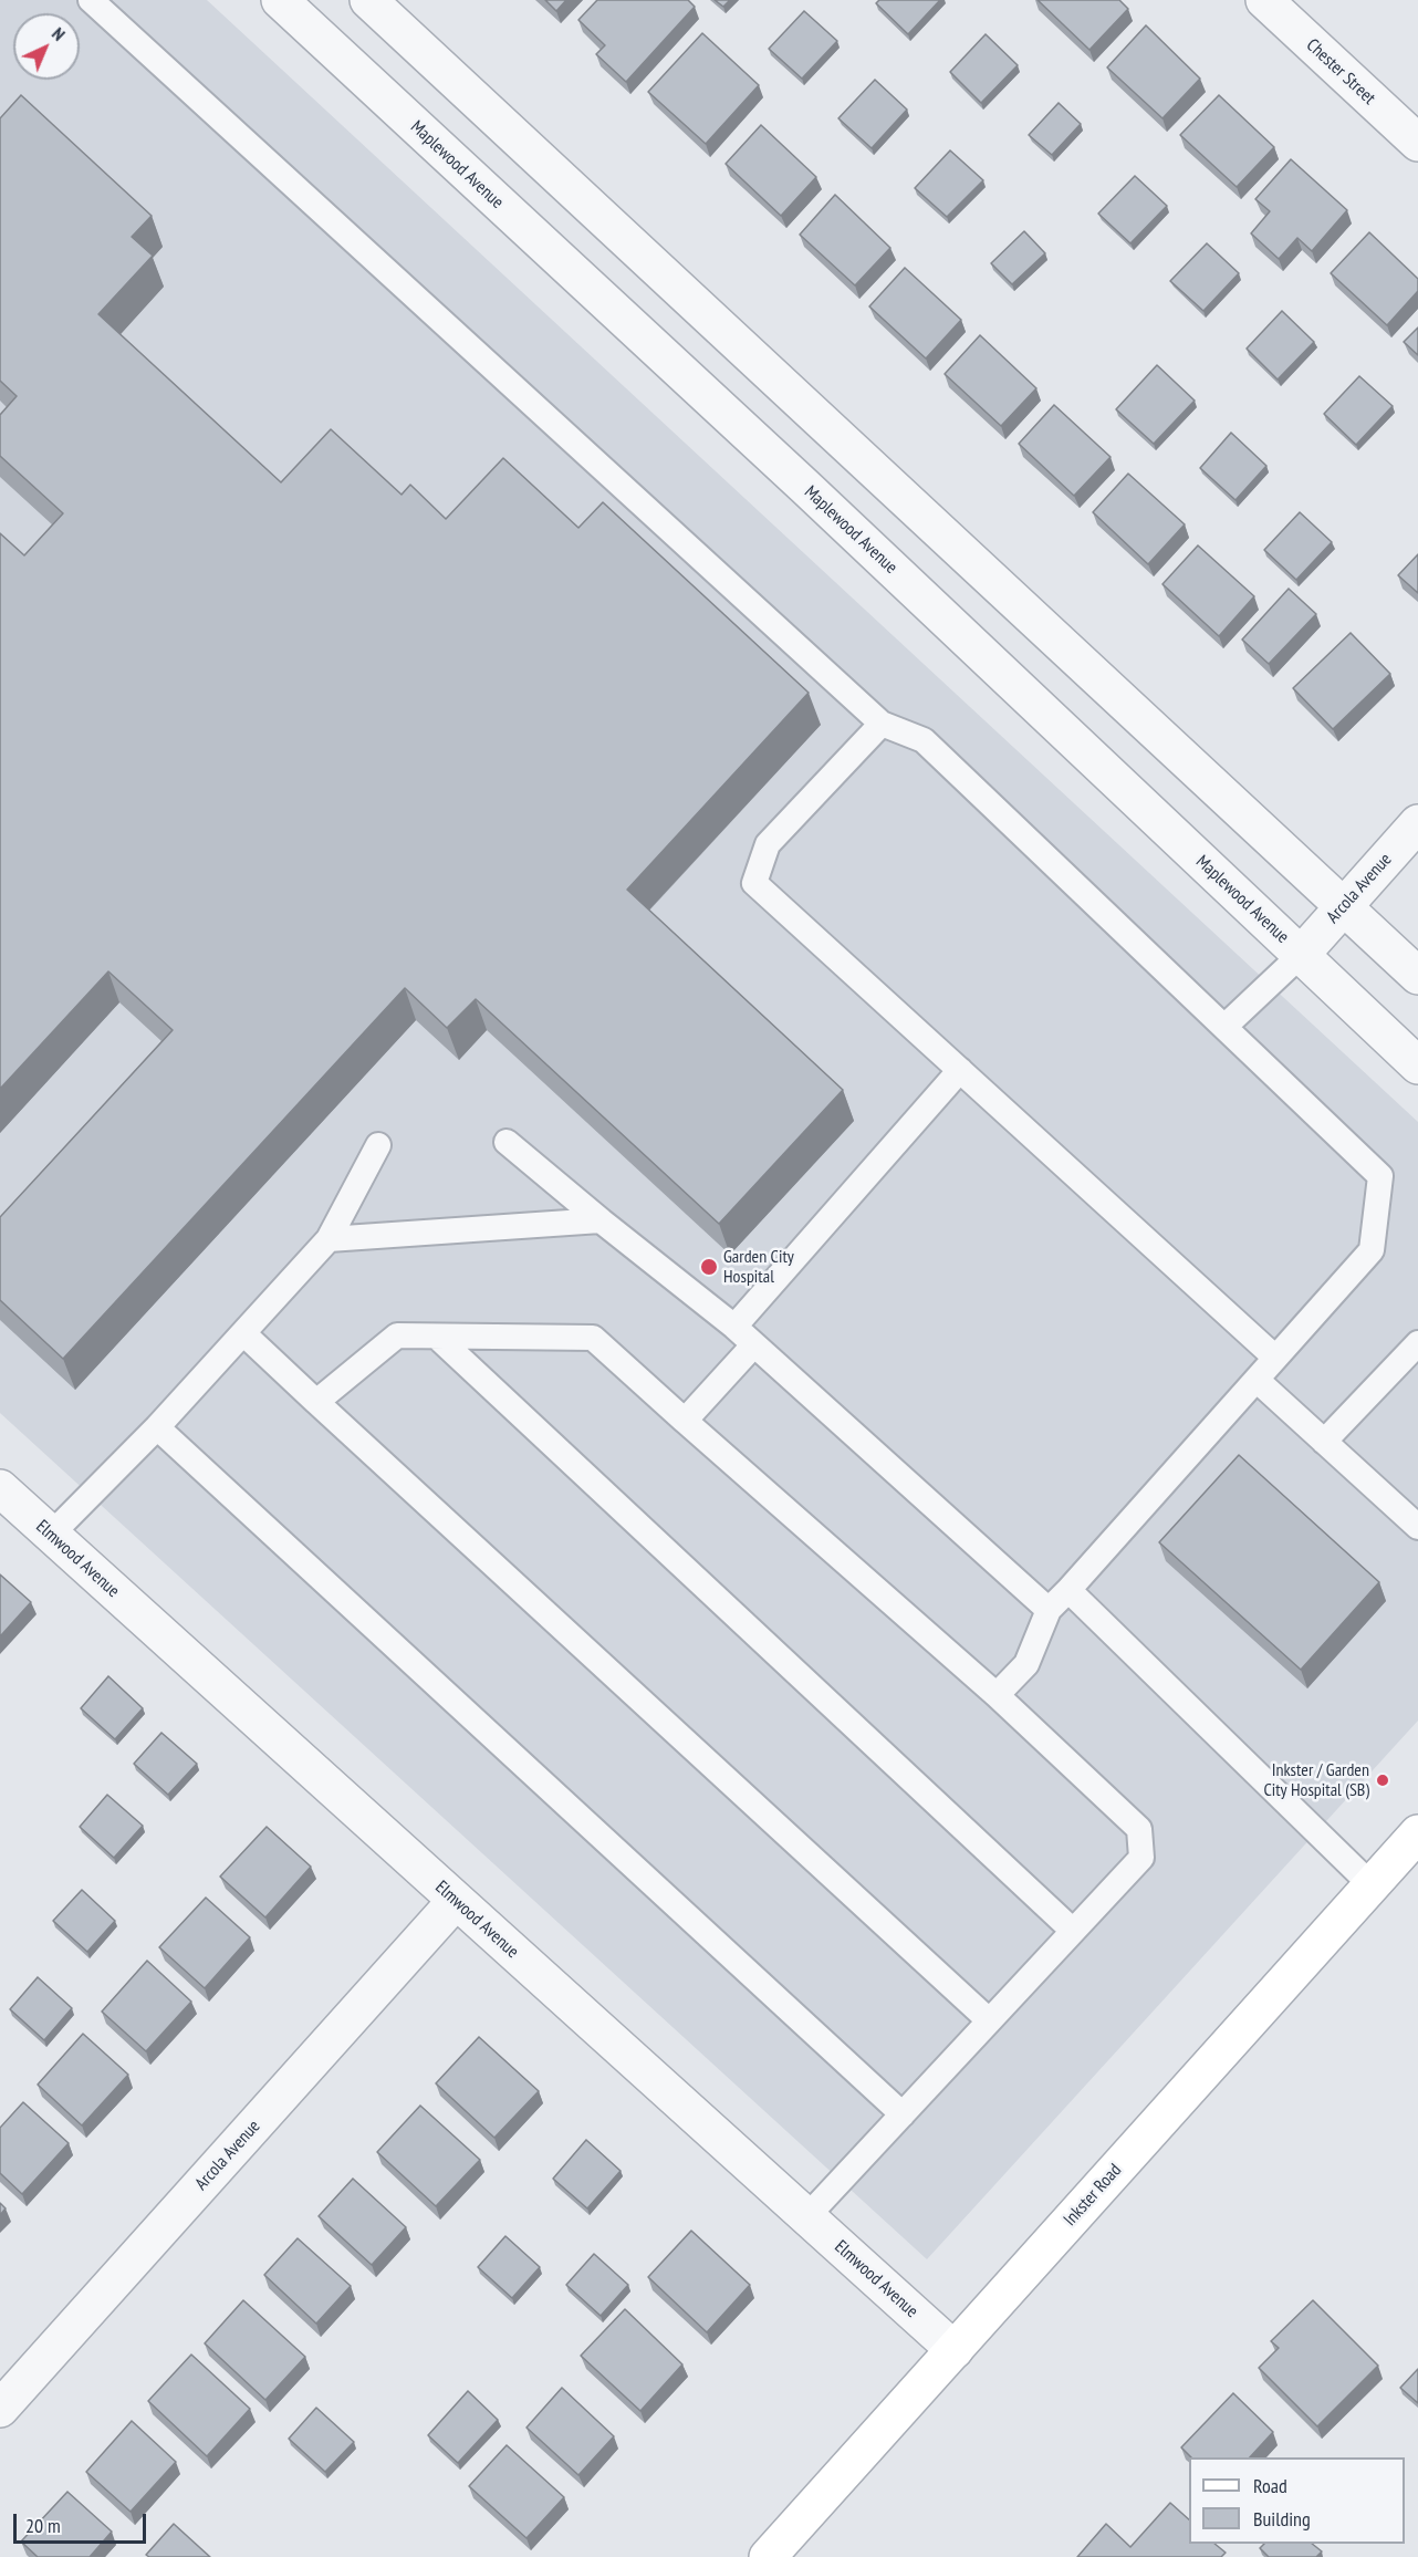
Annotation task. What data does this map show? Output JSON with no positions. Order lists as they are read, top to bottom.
{
  "streets": {
    "main road": ["Inkster Road"],
    "street": [
      "Chester Street",
      "Maplewood Avenue",
      "Arcola Avenue",
      "Elmwood Avenue"
    ]
  },
  "crossings": [
    ["Maplewood Avenue", "Arcola Avenue"],
    ["Arcola Avenue", "Elmwood Avenue"],
    ["Elmwood Avenue", "Inkster Road"]
  ],
  "places": ["Garden City Hospital", "Inkster / Garden City Hospital (SB)"],
  "legend": ["Road", "Building"],
  "scale_bar": "20 m",
  "north": "top right"
}
